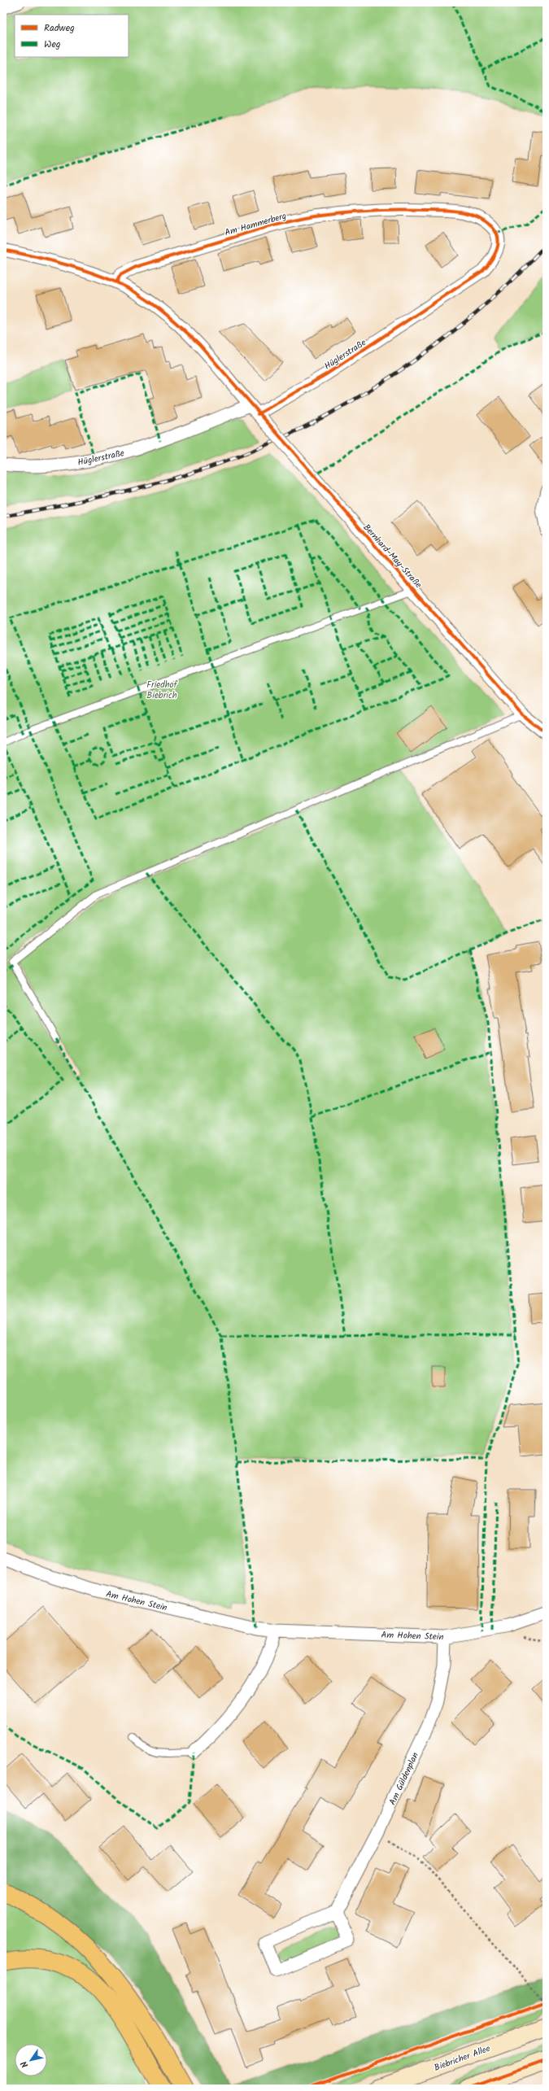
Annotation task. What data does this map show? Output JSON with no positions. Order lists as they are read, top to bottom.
{
  "streets": {
    "main road": ["Biebricher Allee"],
    "street": [
      "Am Hammerberg",
      "Hüglerstraße",
      "Bernhard-May-Straße",
      "Am Hohen Stein",
      "Am Güldenplan"
    ]
  },
  "crossings": [
    ["Am Hammerberg", "Hüglerstraße"],
    ["Am Hammerberg", "Bernhard-May-Straße"],
    ["Hüglerstraße", "Bernhard-May-Straße"],
    ["Am Hohen Stein", "Am Güldenplan"]
  ],
  "parks": ["Friedhof Biebrich"],
  "legend": ["Radweg", "Weg"],
  "north": "bottom left"
}
